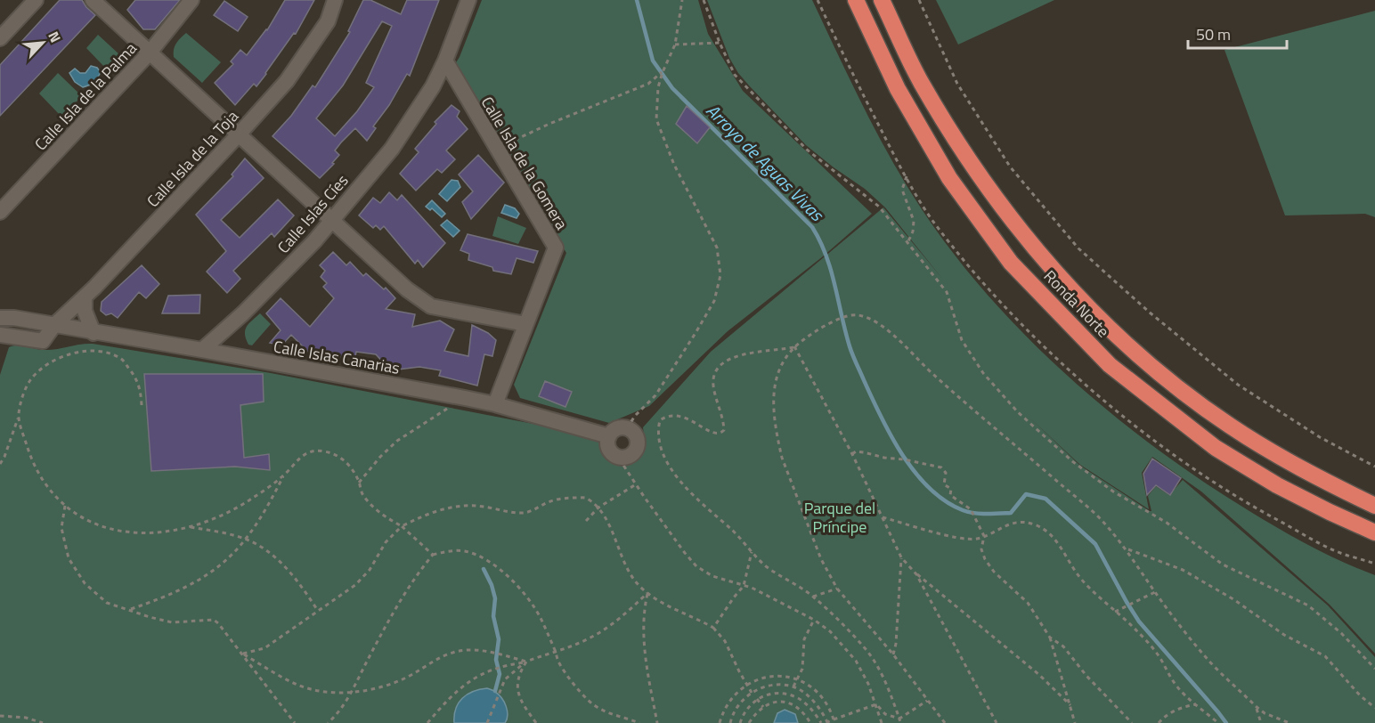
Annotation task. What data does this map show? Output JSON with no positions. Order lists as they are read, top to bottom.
{
  "streets": {
    "highway": ["Ronda Norte"],
    "street": [
      "Calle Isla de la Palma",
      "Calle Isla de la Toja",
      "Calle Isla de la Gomera",
      "Calle Islas Cíes",
      "Calle Islas Canarias"
    ]
  },
  "crossings": [
    ["Calle Isla de la Toja", "Calle Islas Canarias"],
    ["Calle Isla de la Gomera", "Calle Islas Cíes"],
    ["Calle Isla de la Gomera", "Calle Islas Canarias"],
    ["Calle Islas Cíes", "Calle Islas Canarias"]
  ],
  "water": ["Arroyo de Aguas Vivas"],
  "parks": ["Parque del Príncipe"],
  "scale_bar": "50 m",
  "north": "top right"
}
